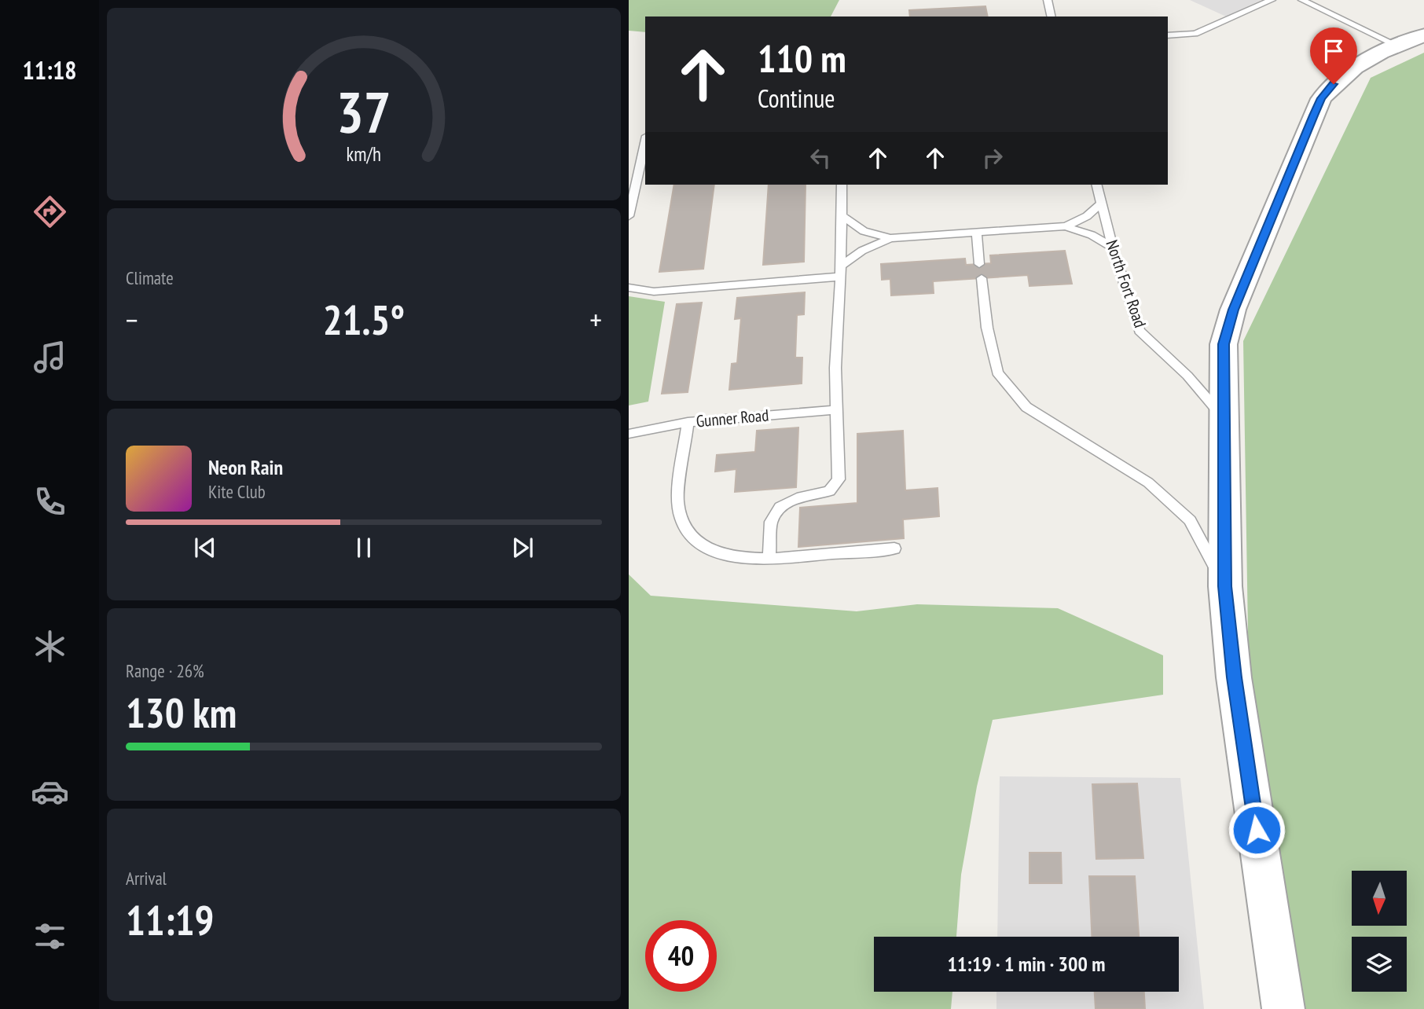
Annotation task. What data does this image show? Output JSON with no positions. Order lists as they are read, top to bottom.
{
  "streets": {
    "lane": ["North Fort Road", "Gunner Road"]
  },
  "north": "bottom",
  "page": {
    "tabs": "11:18",
    "turn": ["110 m", "Continue"],
    "tile": [
      "Climate",
      ["Range · 26%", "130 km"],
      ["Arrival", "11:19"]
    ],
    "heat": ["−", "21.5°", "+"],
    "song": ["Neon Rain", "Kite Club"],
    "limit": "40",
    "trip": "11:19 · 1 min · 300 m",
    "gauge": ["37", "km/h"]
  }
}
